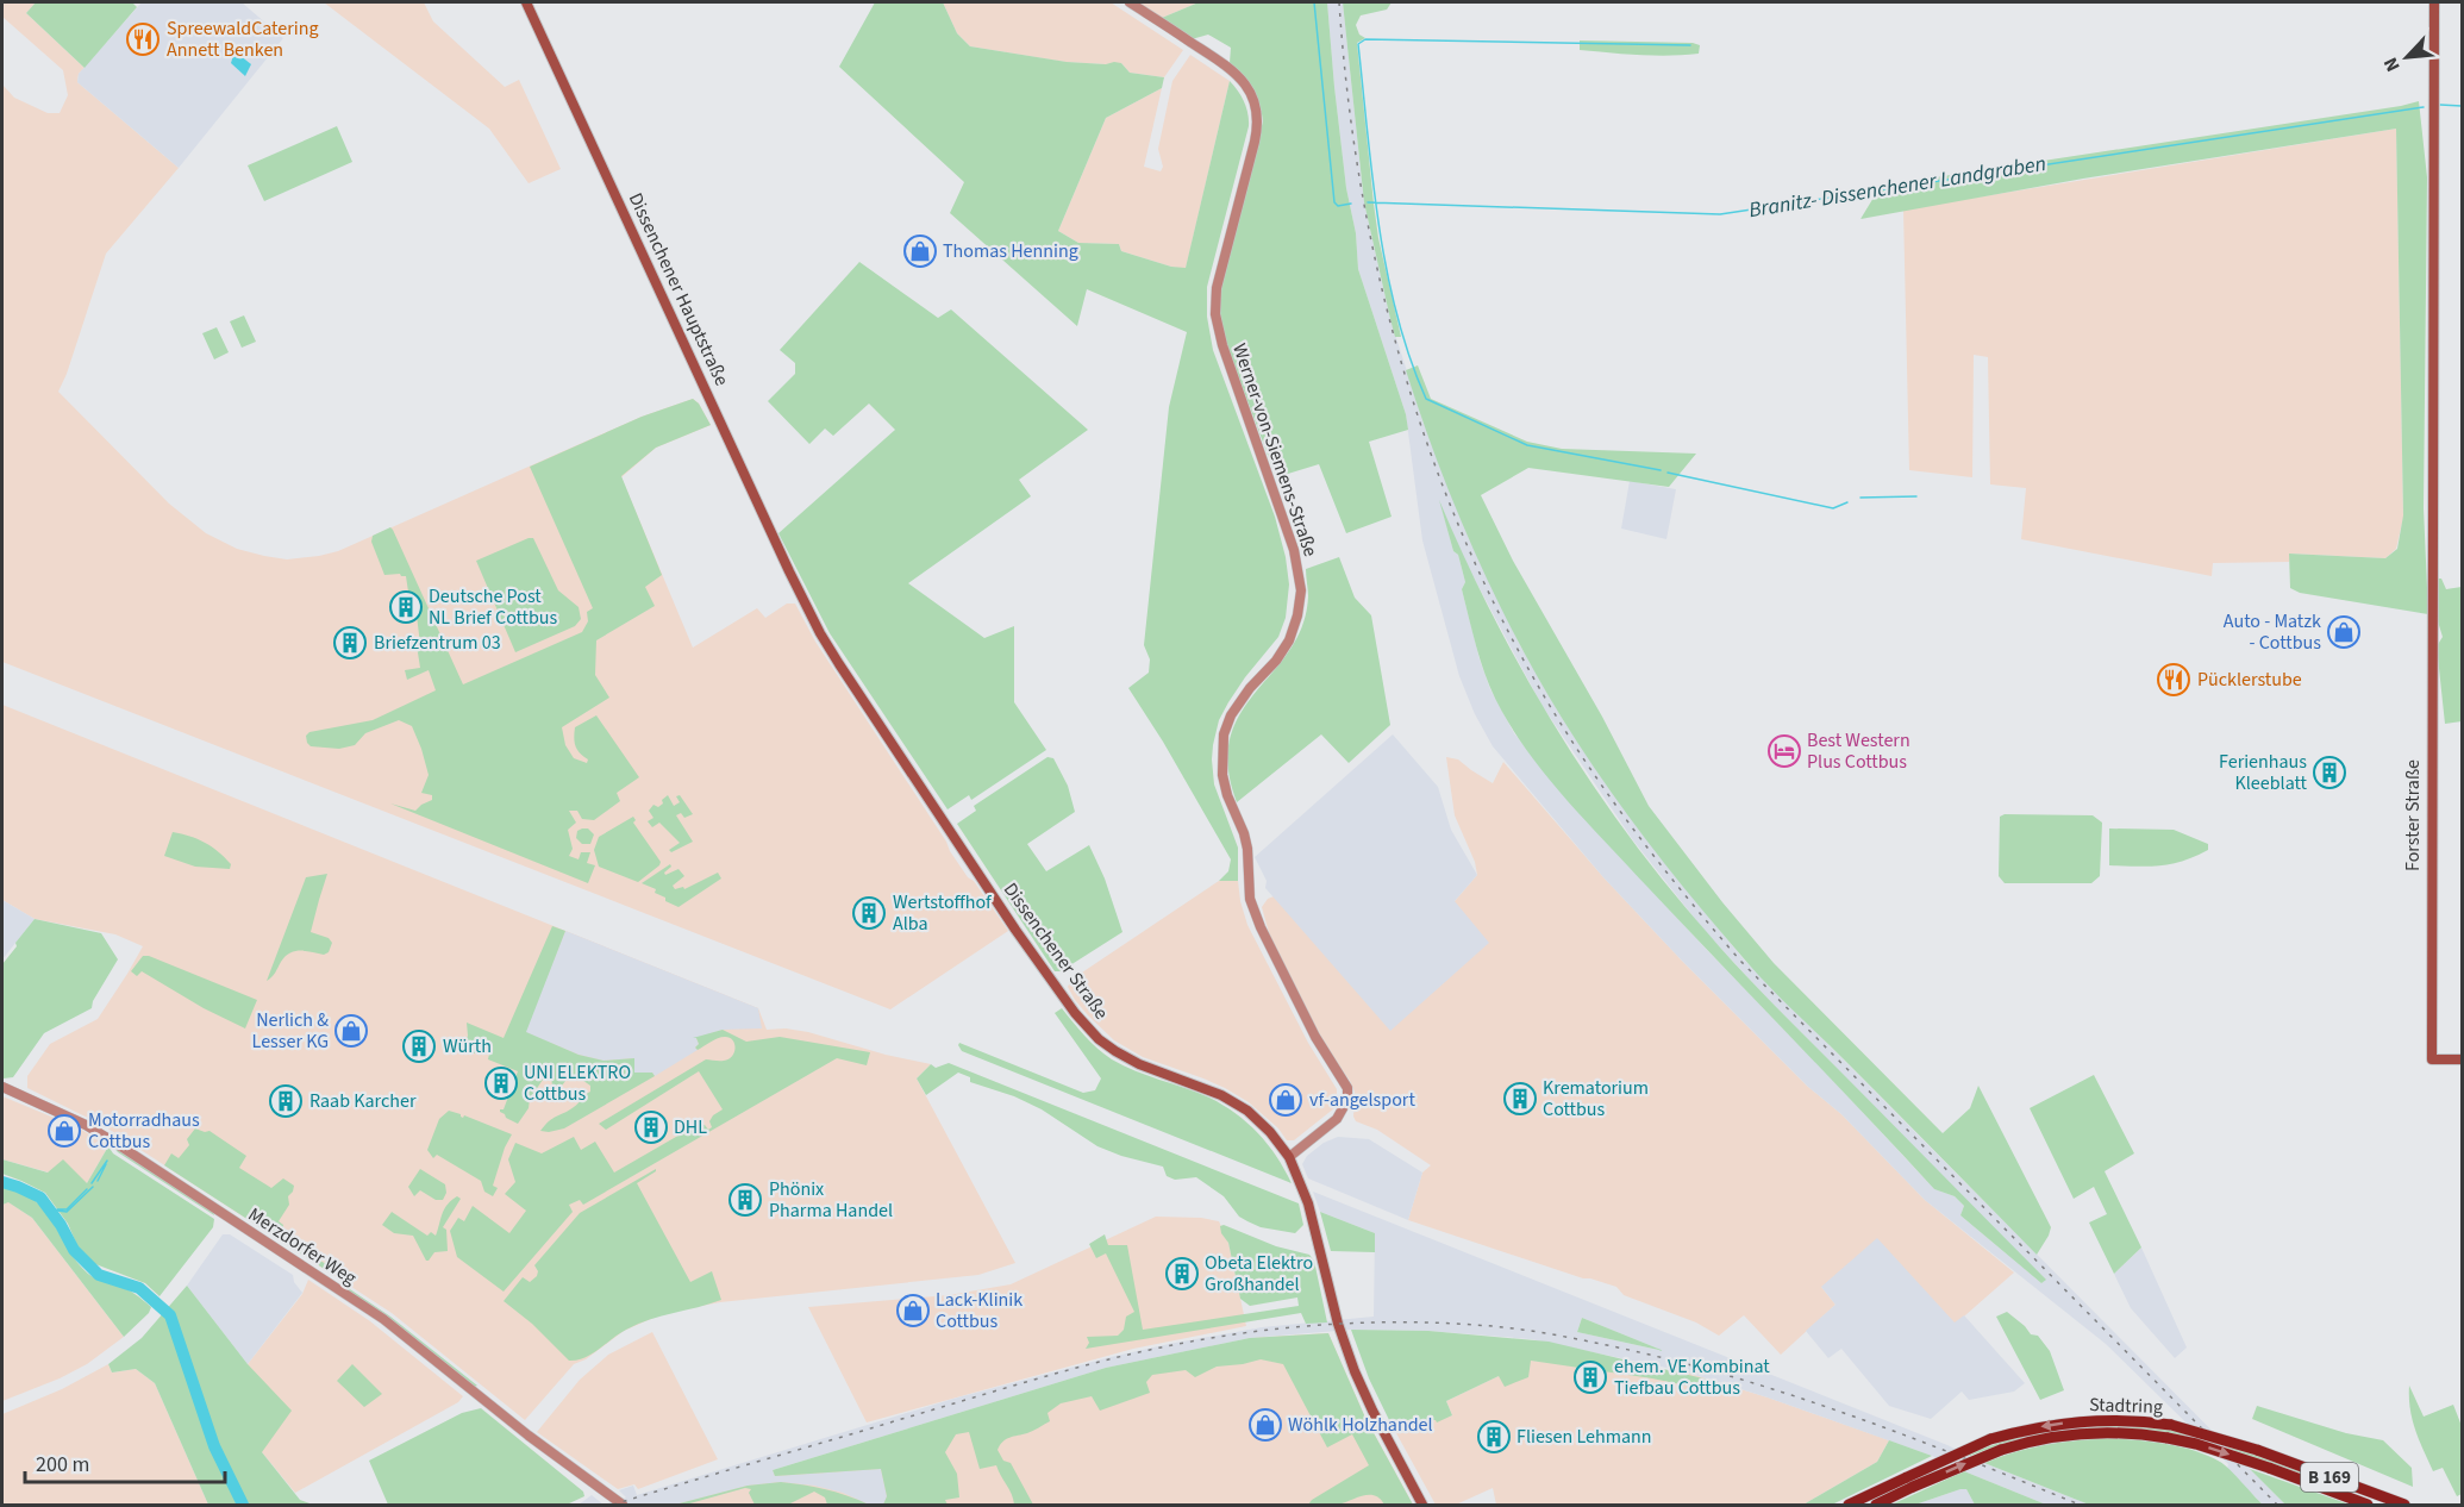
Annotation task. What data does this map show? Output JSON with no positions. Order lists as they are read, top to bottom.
{
  "streets": {
    "main road": [
      "Dissenchener Hauptstraße",
      "Forster Straße",
      "Dissenchener Straße",
      "Stadtring",
      "B 169"
    ],
    "street": ["Werner-von-Siemens-Straße", "Merzdorfer Weg"]
  },
  "crossings": [
    ["Dissenchener Hauptstraße", "Dissenchener Straße"],
    ["Werner-von-Siemens-Straße", "Dissenchener Straße"]
  ],
  "water": ["Branitz- Dissenchener Landgraben"],
  "places": {
    "restaurant": ["SpreewaldCatering Annett Benken", "Pücklerstube"],
    "shop": [
      "Thomas Henning",
      "Auto - Matzk - Cottbus",
      "Nerlich & Lesser KG",
      "vf-angelsport",
      "Motorradhaus Cottbus",
      "Lack-Klinik Cottbus",
      "Wöhlk Holzhandel"
    ],
    "building": [
      "Deutsche Post NL Brief Cottbus",
      "Briefzentrum 03",
      "Ferienhaus Kleeblatt",
      "Wertstoffhof Alba",
      "Würth",
      "UNI ELEKTRO Cottbus",
      "Krematorium Cottbus",
      "Raab Karcher",
      "DHL",
      "Phönix Pharma Handel",
      "Obeta Elektro Großhandel",
      "ehem. VE Kombinat Tiefbau Cottbus",
      "Fliesen Lehmann"
    ],
    "hotel": ["Best Western Plus Cottbus"]
  },
  "scale_bar": "200 m",
  "north": "bottom left"
}
